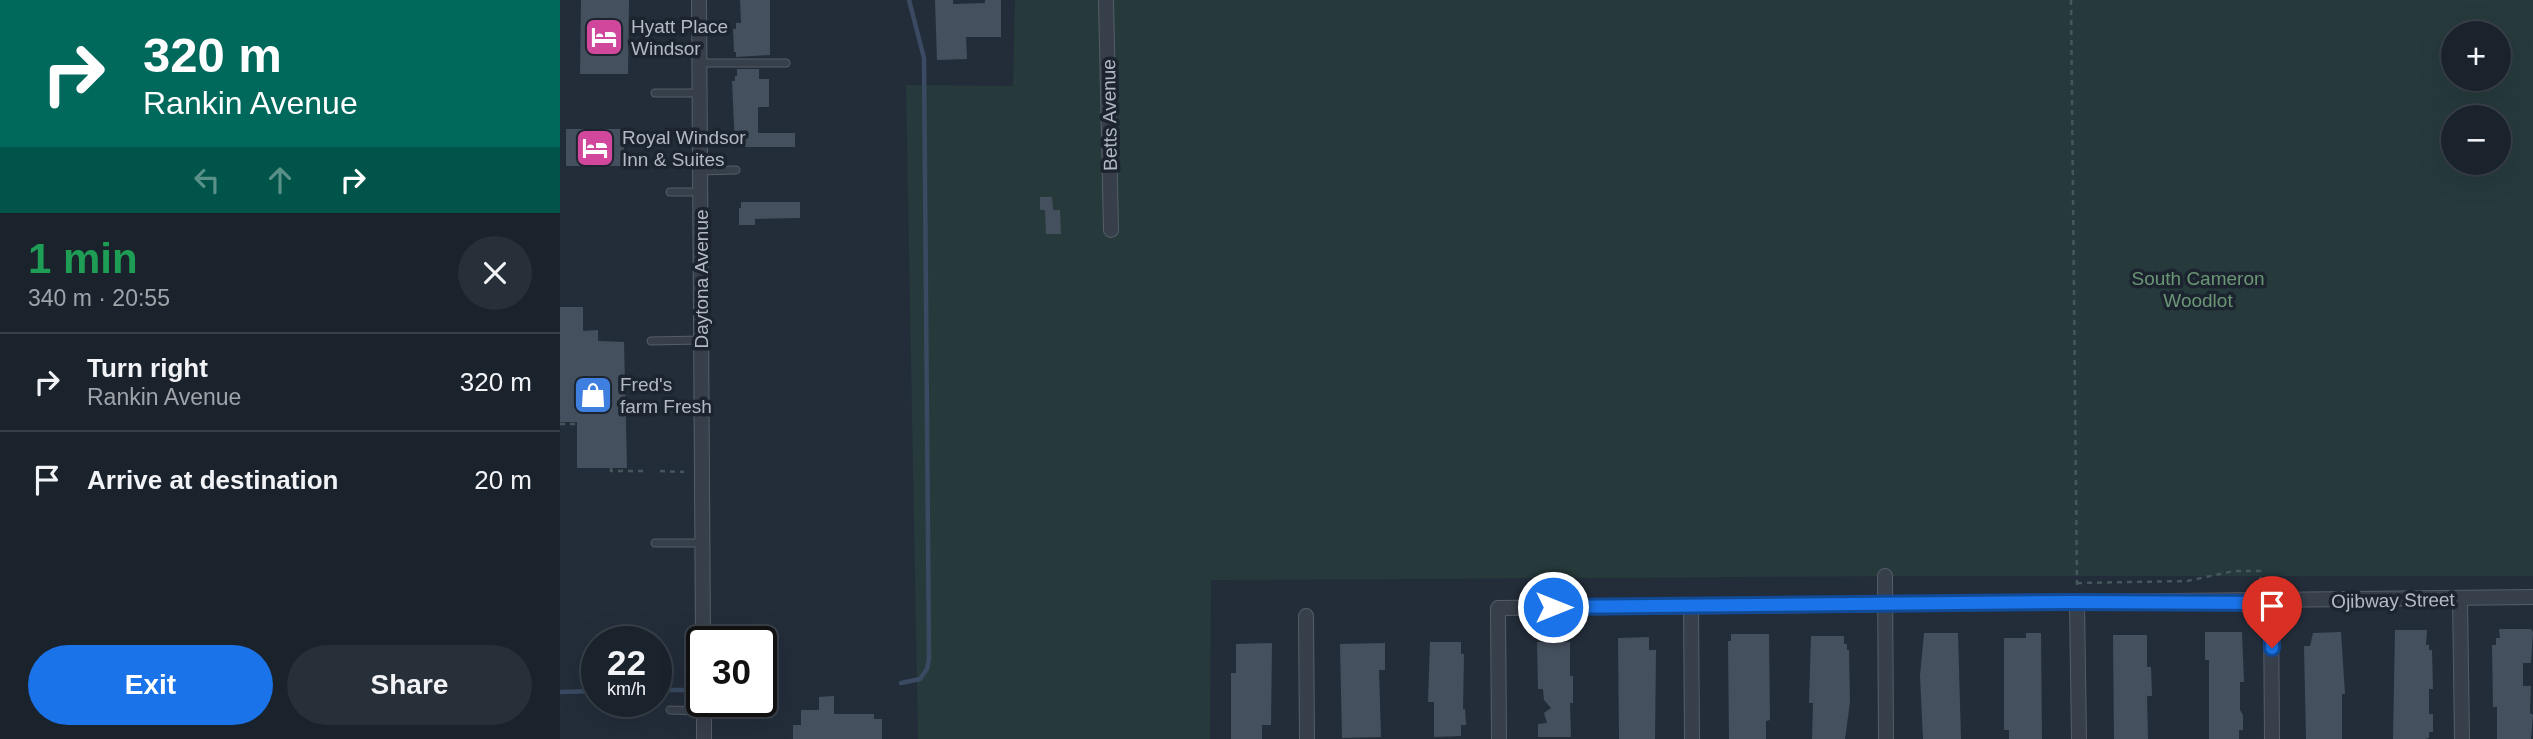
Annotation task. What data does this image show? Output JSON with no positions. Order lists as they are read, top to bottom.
{
  "streets": {
    "street": ["Betts Avenue", "Daytona Avenue", "Ojibway Street"]
  },
  "parks": ["South Cameron Woodlot"],
  "places": {
    "hotel": ["Hyatt Place Windsor", "Royal Windsor Inn & Suites"],
    "shop": ["Fred's farm Fresh"]
  },
  "page": {
    "turn": ["320 m", "Rankin Avenue"],
    "map_buttons": ["+", "−"],
    "heading": ["1 min", "340 m · 20:55"],
    "list": [
      {
        "name": "Turn right",
        "note": "Rankin Avenue",
        "value": "320 m"
      },
      {
        "name": "Arrive at destination",
        "value": "20 m"
      }
    ],
    "speed": "22 km/h",
    "limit": "30",
    "buttons": ["Exit", "Share"]
  }
}
